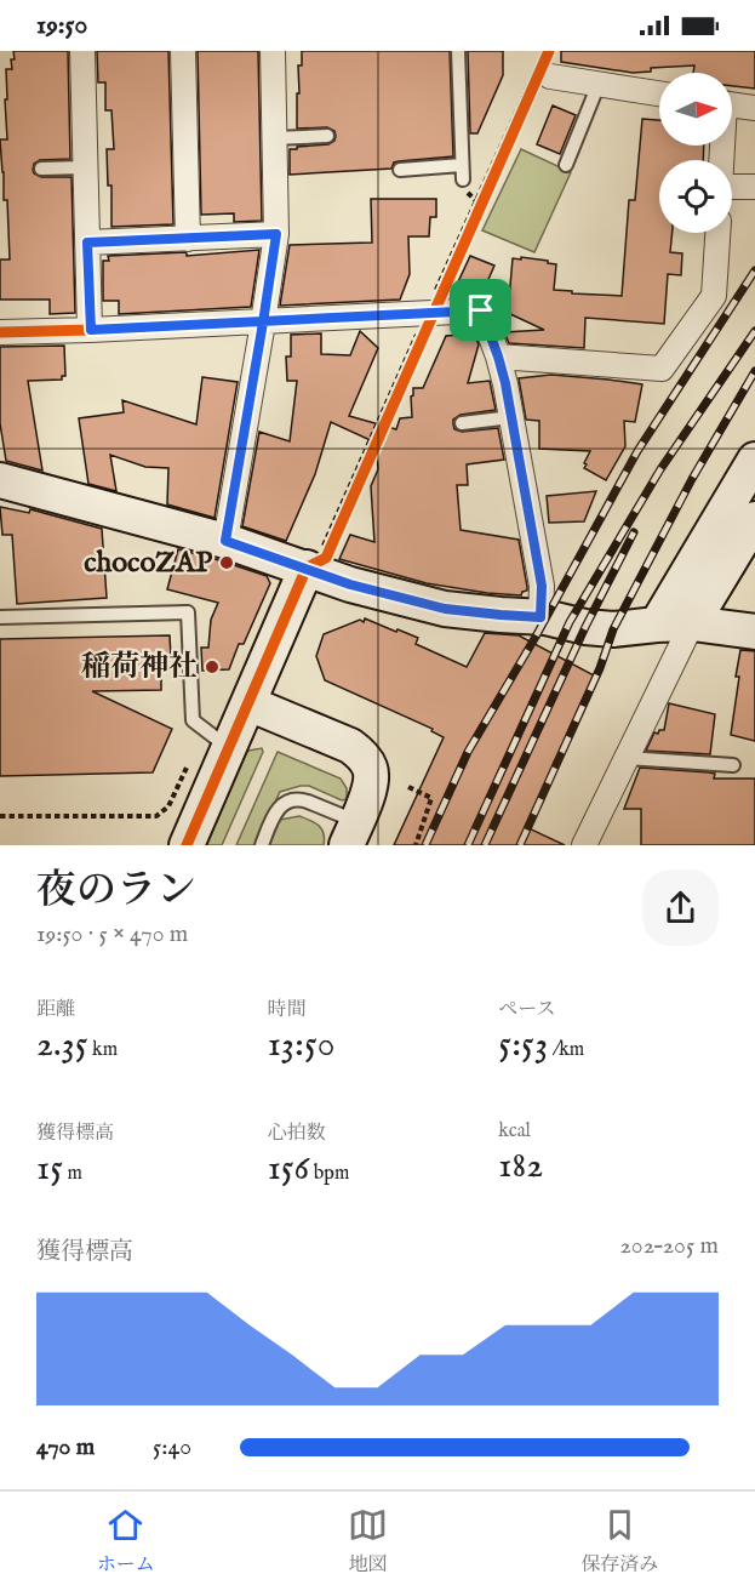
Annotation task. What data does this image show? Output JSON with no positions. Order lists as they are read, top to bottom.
{
  "places": ["chocoZAP", "稲荷神社"],
  "north": "right",
  "page": {
    "status": "19:50",
    "heading": ["夜のラン", "19:50 · 5 × 470 m"],
    "stats": [
      ["距離", "2.35 km"],
      ["時間", "13:50"],
      ["ペース", "5:53 /km"],
      ["獲得標高", "15 m"],
      ["心拍数", "156 bpm"],
      ["kcal", "182"]
    ],
    "chart": ["獲得標高", "202–205 m"],
    "list": [
      {
        "name": "470 m",
        "note": "5:40"
      }
    ],
    "tabs": ["ホーム", "地図", "保存済み"]
  }
}
